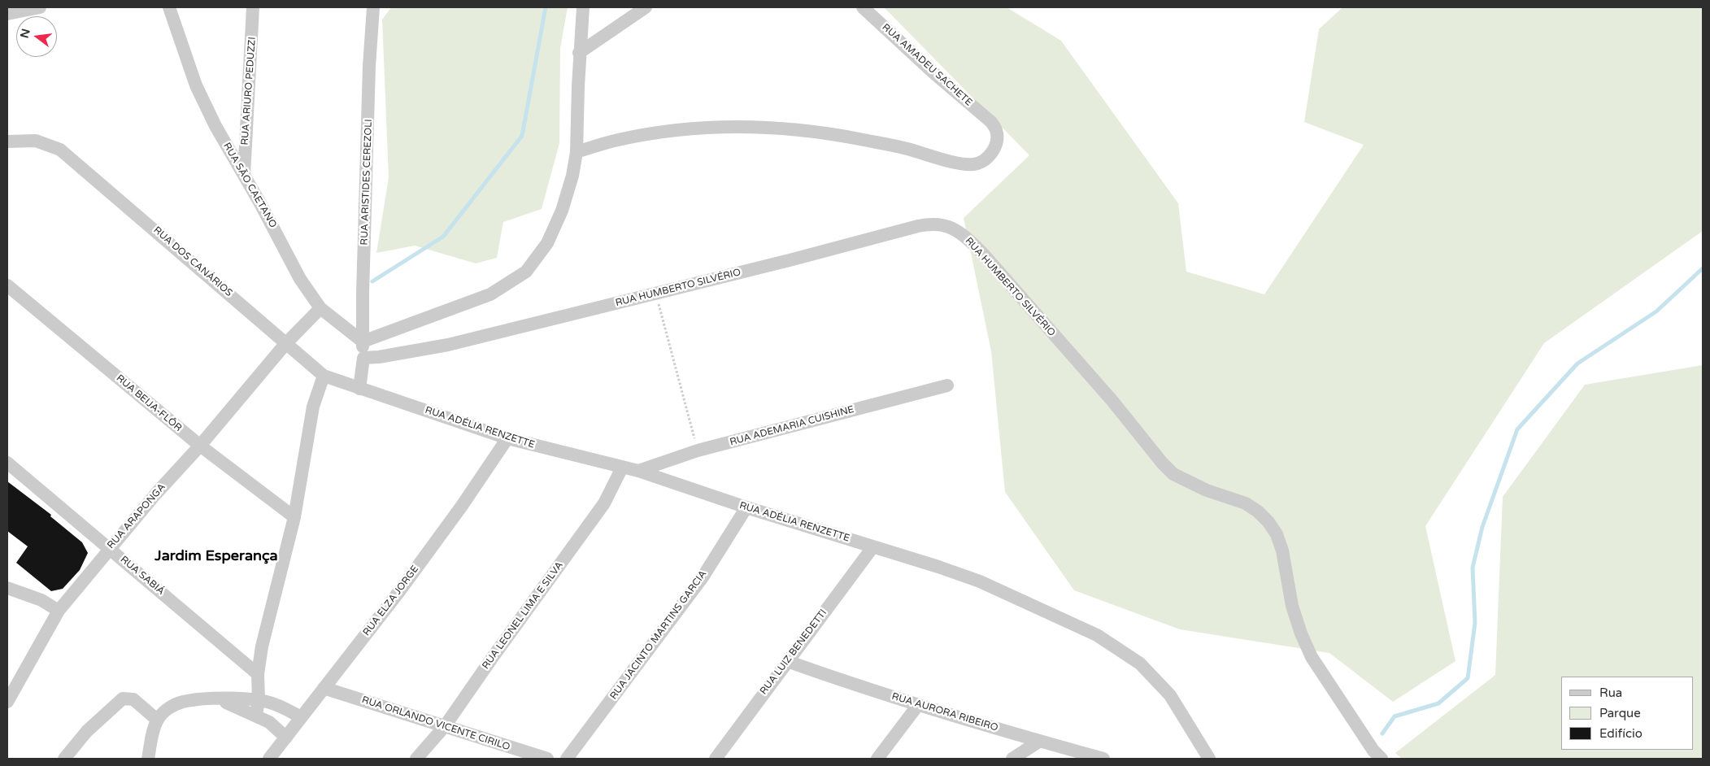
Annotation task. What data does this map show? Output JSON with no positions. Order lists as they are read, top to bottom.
{
  "streets": {
    "street": [
      "RUA AMADEU SACHETE",
      "RUA ARIURO PEDUZZI",
      "RUA ARISTIDES CEREZOLI",
      "RUA SÃO CAETANO",
      "RUA DOS CANÁRIOS",
      "RUA HUMBERTO SILVÉRIO",
      "RUA BEIJA-FLÔR",
      "RUA ADEMARIA CUISHINE",
      "RUA ADÉLIA RENZETTE",
      "RUA ARAPONGA",
      "RUA SABIÁ",
      "RUA ELZA JORGE",
      "RUA LEONEL LIMA E SILVA",
      "RUA JACINTO MARTINS GARCIA",
      "RUA LUIZ BENEDETTI",
      "RUA AURORA RIBEIRO",
      "RUA ORLANDO VICENTE CIRILO"
    ]
  },
  "crossings": [
    ["RUA ARIURO PEDUZZI", "RUA SÃO CAETANO"],
    ["RUA ARISTIDES CEREZOLI", "RUA SÃO CAETANO"],
    ["RUA ARISTIDES CEREZOLI", "RUA HUMBERTO SILVÉRIO"],
    ["RUA SÃO CAETANO", "RUA ARAPONGA"],
    ["RUA DOS CANÁRIOS", "RUA ADÉLIA RENZETTE"],
    ["RUA DOS CANÁRIOS", "RUA ARAPONGA"],
    ["RUA BEIJA-FLÔR", "RUA ARAPONGA"],
    ["RUA ADEMARIA CUISHINE", "RUA ADÉLIA RENZETTE"],
    ["RUA ADÉLIA RENZETTE", "RUA ELZA JORGE"],
    ["RUA ADÉLIA RENZETTE", "RUA LEONEL LIMA E SILVA"],
    ["RUA ADÉLIA RENZETTE", "RUA JACINTO MARTINS GARCIA"],
    ["RUA ADÉLIA RENZETTE", "RUA LUIZ BENEDETTI"],
    ["RUA ARAPONGA", "RUA SABIÁ"],
    ["RUA ELZA JORGE", "RUA ORLANDO VICENTE CIRILO"],
    ["RUA LEONEL LIMA E SILVA", "RUA ORLANDO VICENTE CIRILO"],
    ["RUA LUIZ BENEDETTI", "RUA AURORA RIBEIRO"]
  ],
  "districts": ["Jardim Esperança"],
  "legend": ["Rua", "Parque", "Edifício"],
  "north": "left"
}
